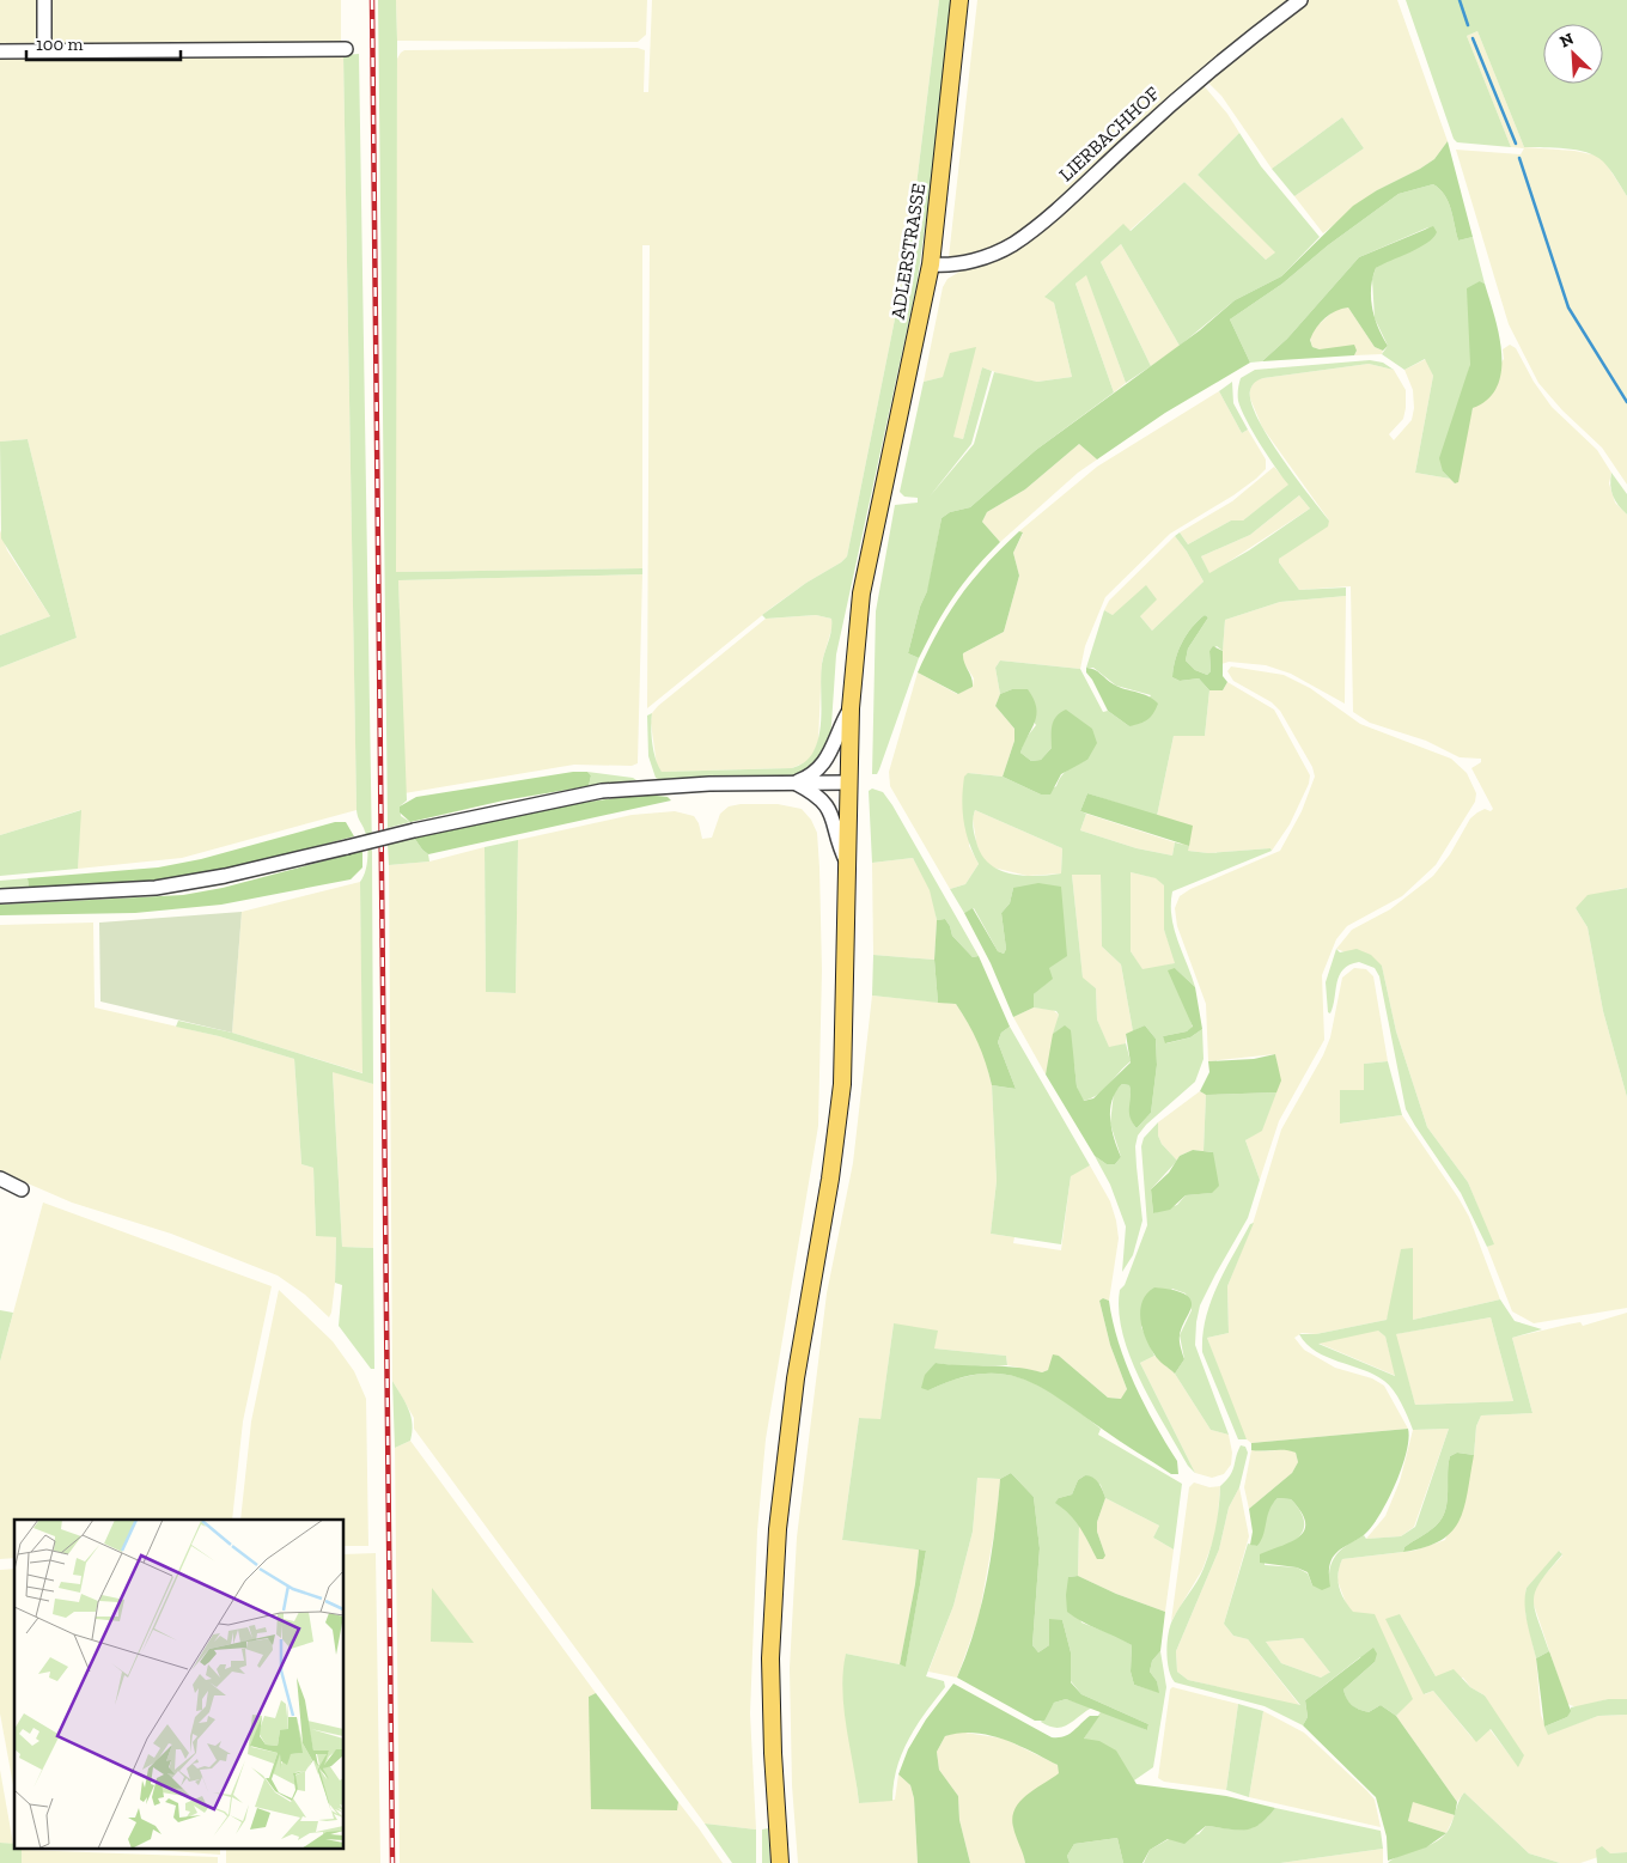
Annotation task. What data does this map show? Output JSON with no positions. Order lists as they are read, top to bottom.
{
  "streets": {
    "main road": ["ADLERSTRASSE"],
    "street": ["LIERBACHHOF"]
  },
  "crossings": [
    ["LIERBACHHOF", "ADLERSTRASSE"]
  ],
  "scale_bar": "100 m",
  "north": "top left"
}
